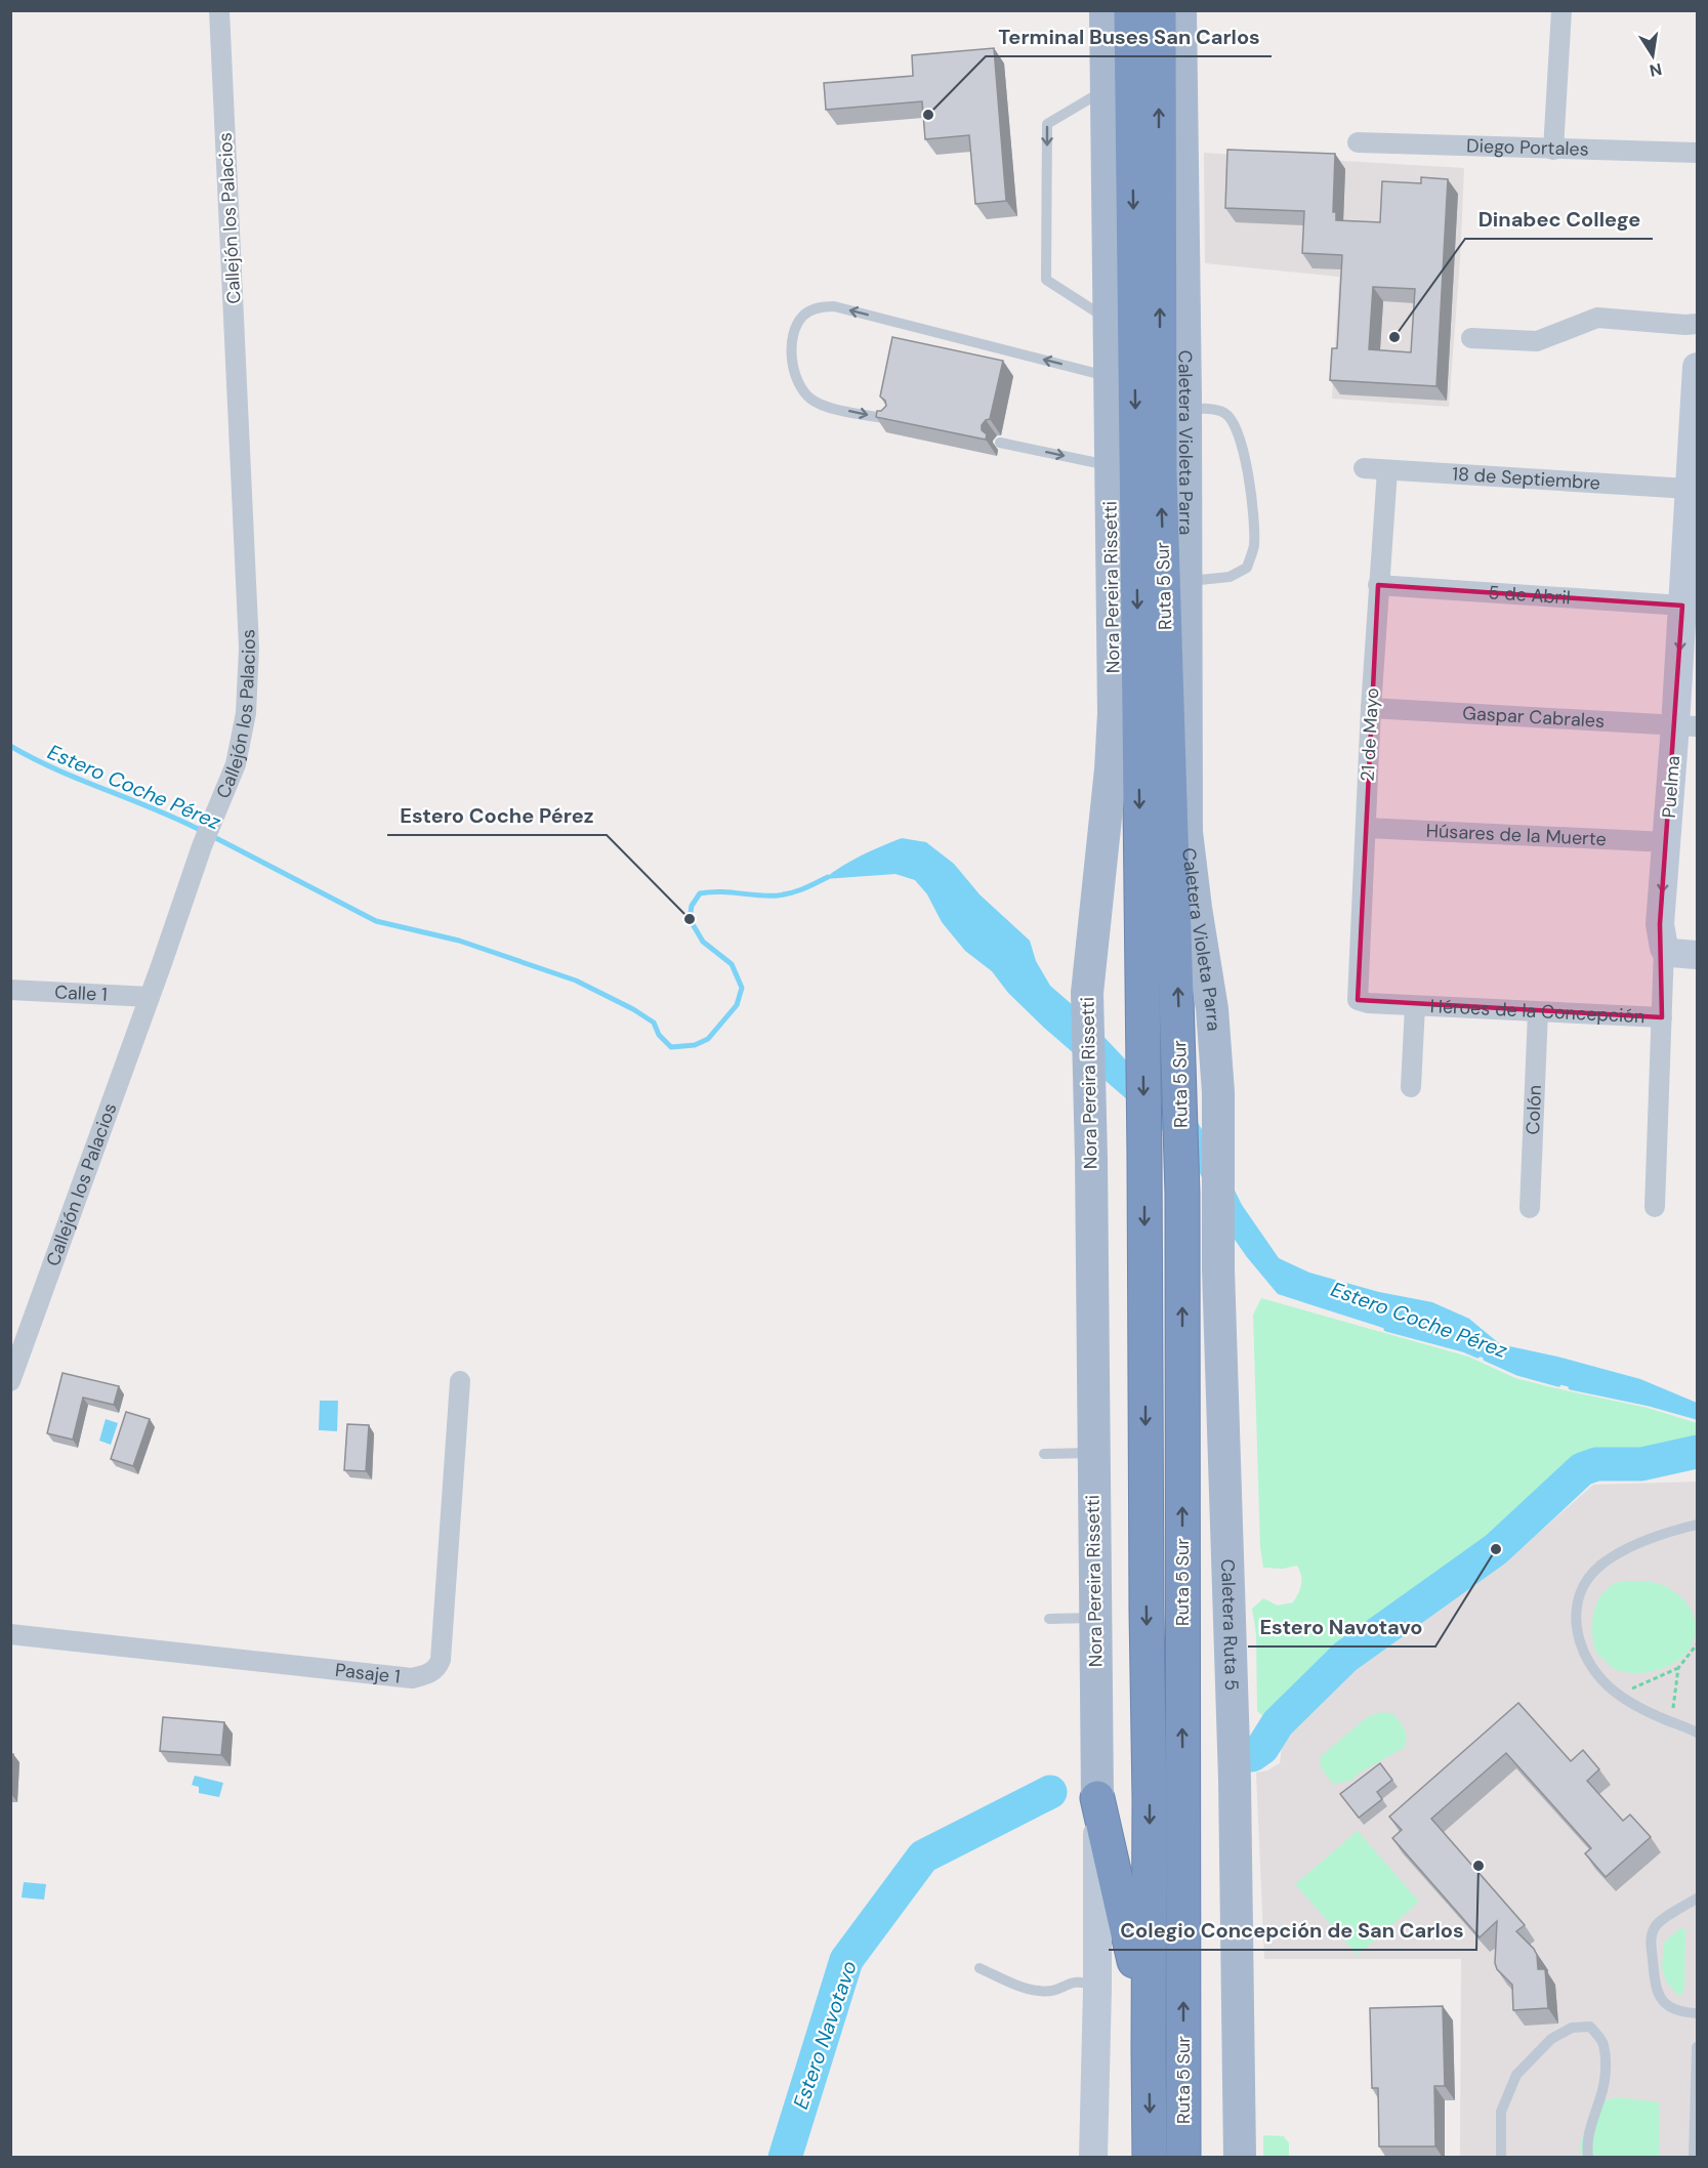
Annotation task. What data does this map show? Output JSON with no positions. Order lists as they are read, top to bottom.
{
  "streets": {
    "highway": ["Ruta 5 Sur"],
    "main road": ["Caletera Violeta Parra", "Nora Pereira Rissetti", "Caletera Ruta 5"],
    "street": [
      "Diego Portales",
      "Callejón los Palacios",
      "18 de Septiembre",
      "5 de Abril",
      "Gaspar Cabrales",
      "21 de Mayo",
      "Puelma",
      "Húsares de la Muerte",
      "Calle 1",
      "Héroes de la Concepción",
      "Colón",
      "Pasaje 1"
    ]
  },
  "crossings": [
    ["Callejón los Palacios", "Calle 1"],
    ["Caletera Violeta Parra", "Caletera Ruta 5"],
    ["18 de Septiembre", "21 de Mayo"],
    ["18 de Septiembre", "Puelma"],
    ["5 de Abril", "21 de Mayo"],
    ["5 de Abril", "Puelma"],
    ["Gaspar Cabrales", "21 de Mayo"],
    ["Gaspar Cabrales", "Puelma"],
    ["21 de Mayo", "Húsares de la Muerte"],
    ["21 de Mayo", "Héroes de la Concepción"],
    ["Puelma", "Húsares de la Muerte"],
    ["Puelma", "Héroes de la Concepción"],
    ["Héroes de la Concepción", "Colón"]
  ],
  "water": ["Estero Coche Pérez", "Estero Navotavo"],
  "places": [
    "Terminal Buses San Carlos",
    "Dinabec College",
    "Estero Coche Pérez",
    "Estero Navotavo",
    "Colegio Concepción de San Carlos"
  ],
  "north": "bottom"
}
